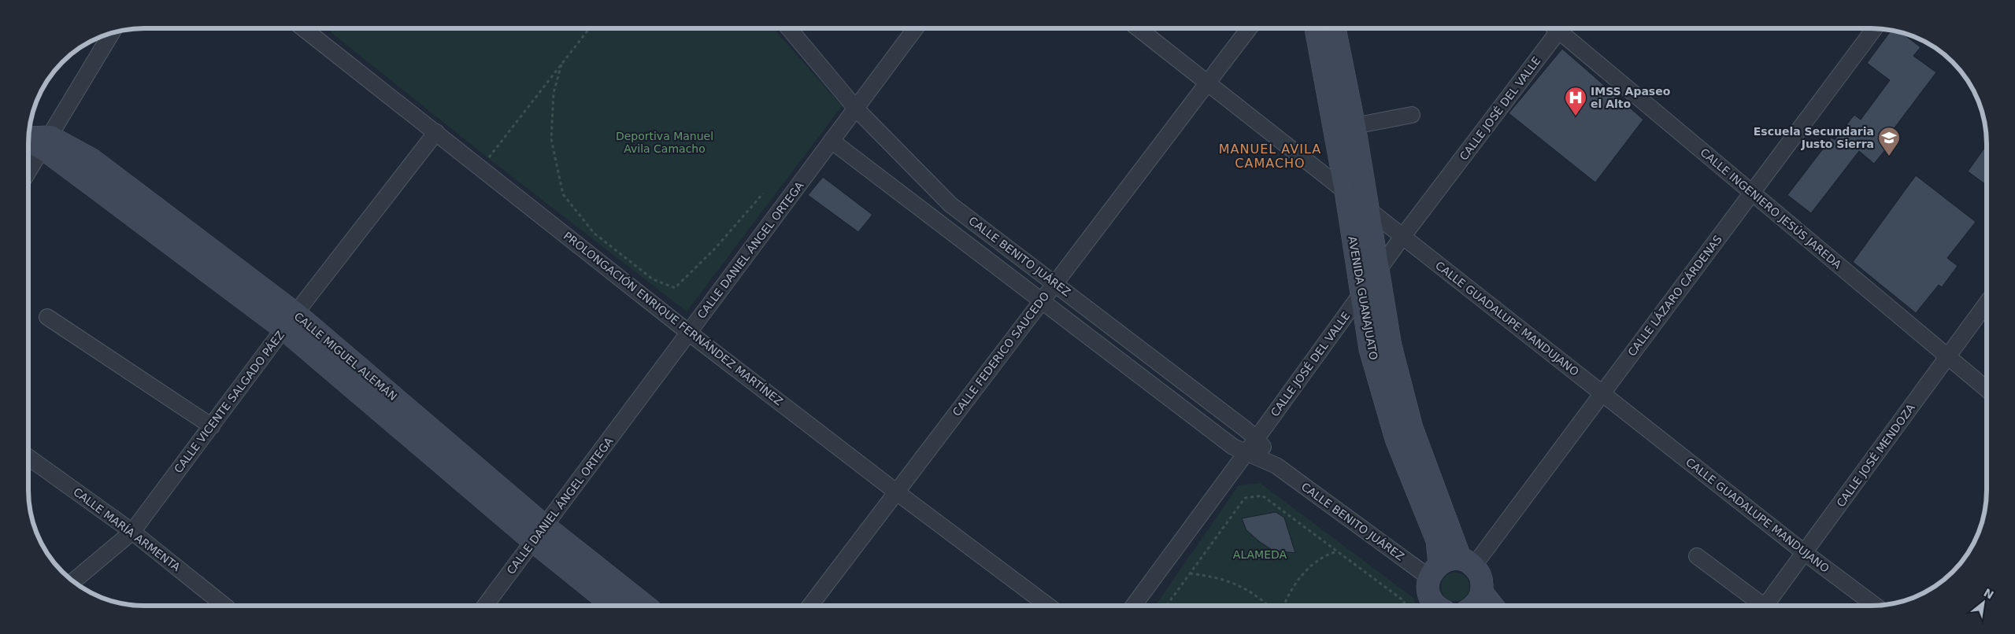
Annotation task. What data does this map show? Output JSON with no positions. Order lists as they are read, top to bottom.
{
  "streets": {
    "street": [
      "CALLE JOSÉ DEL VALLE",
      "CALLE INGENIERO JESÚS JAREDA",
      "CALLE DANIEL ÁNGEL ORTEGA",
      "CALLE BENITO JUÁREZ",
      "CALLE LÁZARO CÁRDENAS",
      "AVENIDA GUANAJUATO",
      "PROLONGACIÓN ENRIQUE FERNÁNDEZ MARTÍNEZ",
      "CALLE GUADALUPE MANDUJANO",
      "CALLE FEDERICO SAUCEDO",
      "CALLE MIGUEL ALEMÁN",
      "CALLE VICENTE SALGADO PÁEZ",
      "CALLE JOSÉ MENDOZA",
      "CALLE MARÍA ARMENTA"
    ]
  },
  "crossings": [
    ["CALLE JOSÉ DEL VALLE", "CALLE BENITO JUÁREZ"],
    ["CALLE JOSÉ DEL VALLE", "AVENIDA GUANAJUATO"],
    ["CALLE JOSÉ DEL VALLE", "CALLE GUADALUPE MANDUJANO"],
    ["CALLE INGENIERO JESÚS JAREDA", "CALLE LÁZARO CÁRDENAS"],
    ["CALLE INGENIERO JESÚS JAREDA", "CALLE JOSÉ MENDOZA"],
    ["CALLE DANIEL ÁNGEL ORTEGA", "CALLE BENITO JUÁREZ"],
    ["CALLE DANIEL ÁNGEL ORTEGA", "PROLONGACIÓN ENRIQUE FERNÁNDEZ MARTÍNEZ"],
    ["CALLE DANIEL ÁNGEL ORTEGA", "CALLE MIGUEL ALEMÁN"],
    ["CALLE BENITO JUÁREZ", "AVENIDA GUANAJUATO"],
    ["CALLE BENITO JUÁREZ", "CALLE FEDERICO SAUCEDO"],
    ["CALLE LÁZARO CÁRDENAS", "AVENIDA GUANAJUATO"],
    ["CALLE LÁZARO CÁRDENAS", "CALLE GUADALUPE MANDUJANO"],
    ["AVENIDA GUANAJUATO", "CALLE GUADALUPE MANDUJANO"],
    ["PROLONGACIÓN ENRIQUE FERNÁNDEZ MARTÍNEZ", "CALLE FEDERICO SAUCEDO"],
    ["PROLONGACIÓN ENRIQUE FERNÁNDEZ MARTÍNEZ", "CALLE VICENTE SALGADO PÁEZ"],
    ["CALLE GUADALUPE MANDUJANO", "CALLE FEDERICO SAUCEDO"],
    ["CALLE GUADALUPE MANDUJANO", "CALLE JOSÉ MENDOZA"],
    ["CALLE MIGUEL ALEMÁN", "CALLE VICENTE SALGADO PÁEZ"],
    ["CALLE VICENTE SALGADO PÁEZ", "CALLE MARÍA ARMENTA"]
  ],
  "districts": ["MANUEL AVILA CAMACHO"],
  "parks": ["Deportiva Manuel Avila Camacho", "ALAMEDA"],
  "places": {
    "hospital": ["IMSS Apaseo el Alto"],
    "school or university": ["Escuela Secundaria Justo Sierra"]
  },
  "north": "top right"
}
